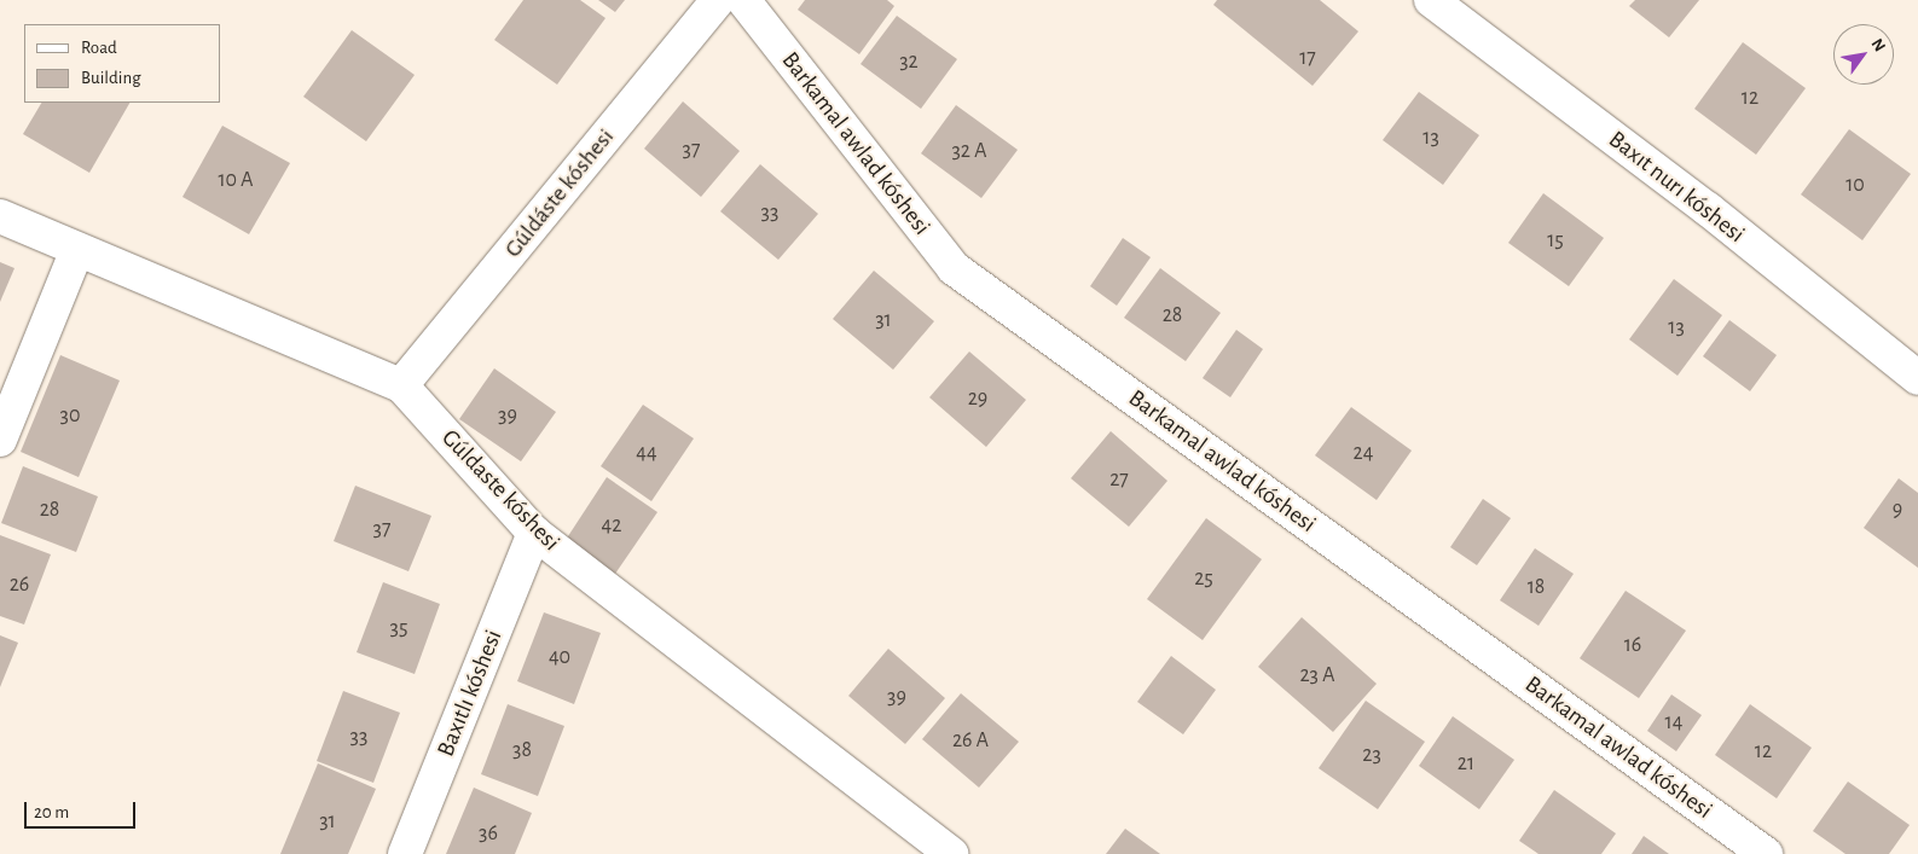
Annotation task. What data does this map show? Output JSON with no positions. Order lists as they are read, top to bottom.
{
  "streets": {
    "street": [
      "Barkamal awlad kóshesi",
      "Baxıt nurı kóshesi",
      "Gúldáste kóshesi",
      "Gúldaste kóshesi",
      "Baxıtlı kóshesi"
    ]
  },
  "crossings": [
    ["Gúldáste kóshesi", "Gúldaste kóshesi"],
    ["Gúldaste kóshesi", "Baxıtlı kóshesi"]
  ],
  "house_numbers": [
    "17",
    "32",
    "12",
    "13",
    "37",
    "32 А",
    "10 А",
    "10",
    "33",
    "15",
    "28",
    "31",
    "13",
    "29",
    "30",
    "39",
    "44",
    "24",
    "27",
    "28",
    "9",
    "42",
    "37",
    "25",
    "26",
    "18",
    "35",
    "16",
    "40",
    "23 А",
    "39",
    "14",
    "33",
    "26 А",
    "38",
    "12",
    "23",
    "21",
    "31",
    "36"
  ],
  "legend": ["Road", "Building"],
  "scale_bar": "20 m",
  "north": "top right"
}
